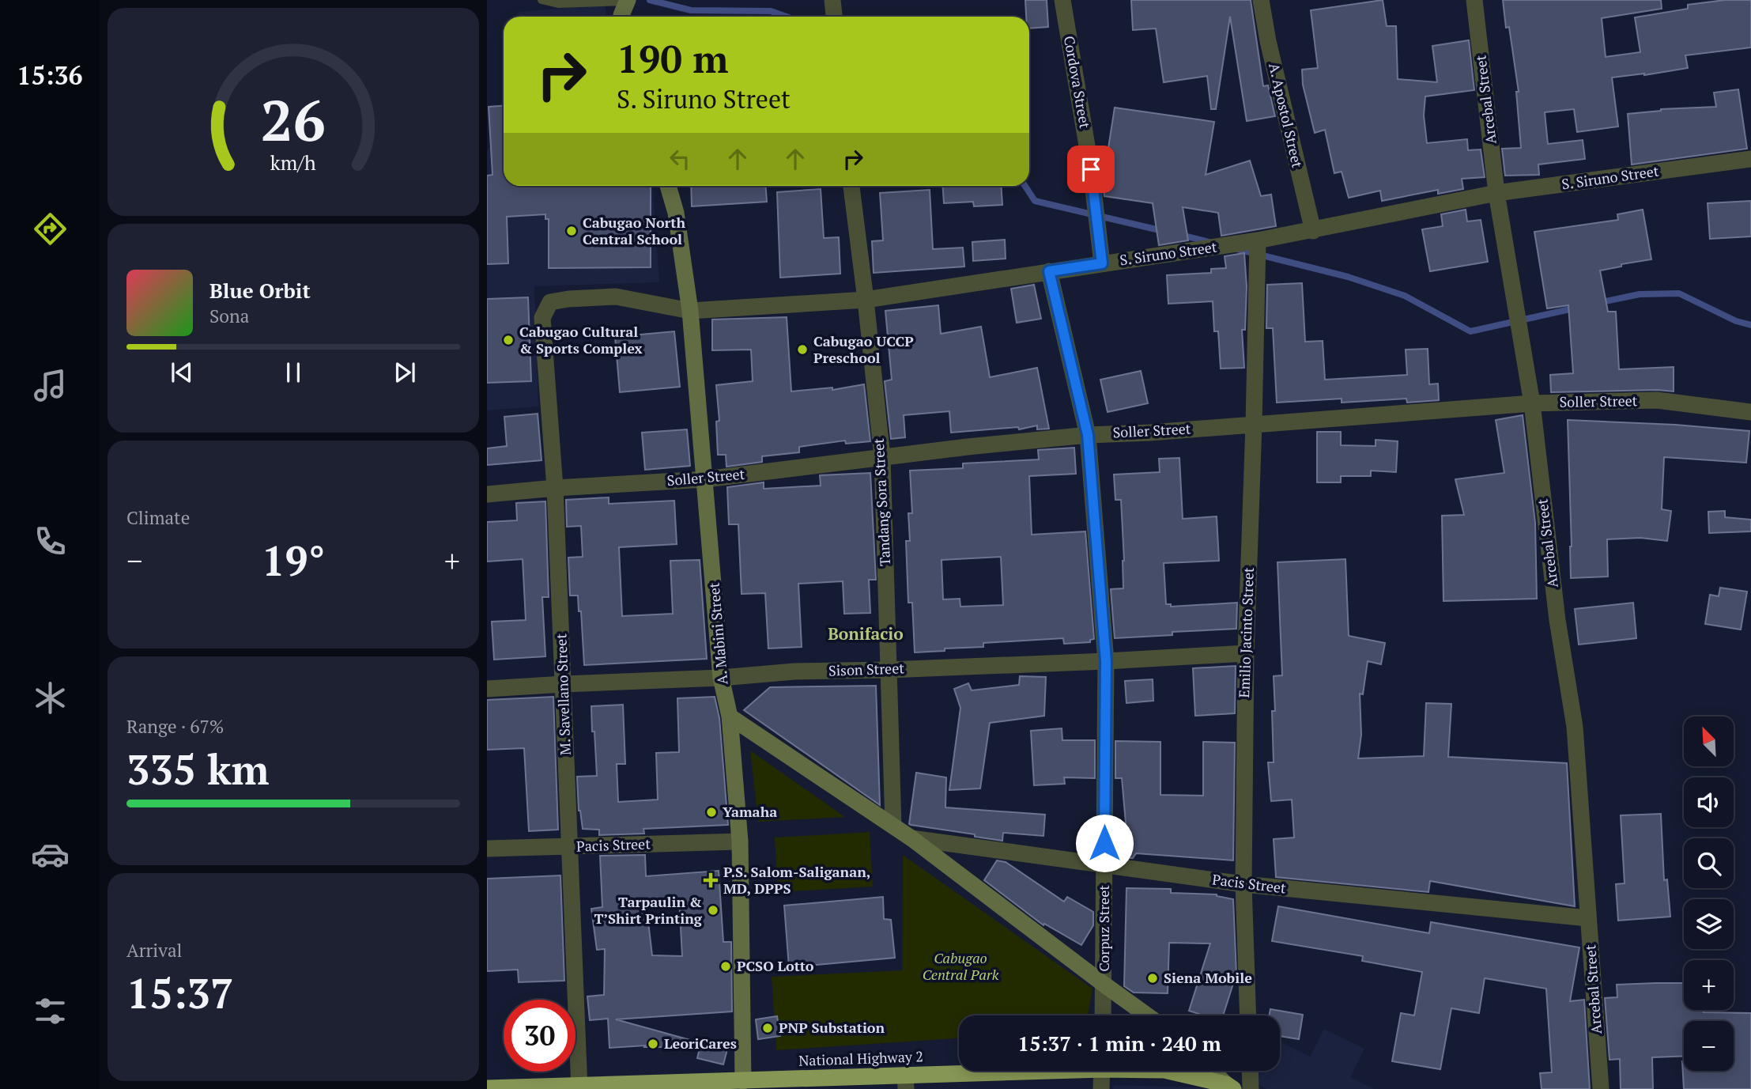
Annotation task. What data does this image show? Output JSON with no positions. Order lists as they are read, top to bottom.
{
  "streets": {
    "highway": ["National Highway 2"],
    "street": [
      "Cordova Street",
      "Arcebal Street",
      "A. Apostol Street",
      "S. Siruno Street",
      "Soller Street",
      "Tandang Sora Street",
      "Emilio Jacinto Street",
      "A. Mabini Street",
      "Sison Street",
      "M. Savellano Street",
      "Pacis Street",
      "Corpuz Street"
    ]
  },
  "crossings": [
    ["Cordova Street", "S. Siruno Street"],
    ["Arcebal Street", "S. Siruno Street"],
    ["Arcebal Street", "Soller Street"],
    ["Arcebal Street", "Pacis Street"],
    ["A. Apostol Street", "S. Siruno Street"],
    ["S. Siruno Street", "Tandang Sora Street"],
    ["S. Siruno Street", "Emilio Jacinto Street"],
    ["S. Siruno Street", "A. Mabini Street"],
    ["S. Siruno Street", "M. Savellano Street"],
    ["S. Siruno Street", "Corpuz Street"],
    ["Soller Street", "Tandang Sora Street"],
    ["Soller Street", "Emilio Jacinto Street"],
    ["Soller Street", "A. Mabini Street"],
    ["Soller Street", "M. Savellano Street"],
    ["Soller Street", "Corpuz Street"],
    ["Tandang Sora Street", "Sison Street"],
    ["Emilio Jacinto Street", "Sison Street"],
    ["Emilio Jacinto Street", "Pacis Street"],
    ["A. Mabini Street", "Sison Street"],
    ["A. Mabini Street", "Pacis Street"],
    ["A. Mabini Street", "National Highway 2"],
    ["Sison Street", "M. Savellano Street"],
    ["Sison Street", "Corpuz Street"],
    ["M. Savellano Street", "Pacis Street"],
    ["M. Savellano Street", "National Highway 2"],
    ["Pacis Street", "Corpuz Street"]
  ],
  "districts": ["Bonifacio"],
  "parks": ["Cabugao Central Park"],
  "places": {
    "other": [
      "Cabugao North Central School",
      "Cabugao Cultural & Sports Complex",
      "Cabugao UCCP Preschool",
      "Yamaha",
      "Tarpaulin & T’Shirt Printing",
      "PCSO Lotto",
      "Siena Mobile",
      "PNP Substation",
      "LeoriCares"
    ],
    "health": ["P.S. Salom-Saliganan, MD, DPPS"]
  },
  "north": "top left",
  "page": {
    "tabs": "15:36",
    "turn": ["190 m", "S. Siruno Street"],
    "song": ["Blue Orbit", "Sona"],
    "tile": [
      "Climate",
      ["Range · 67%", "335 km"],
      ["Arrival", "15:37"]
    ],
    "heat": ["−", "19°", "+"],
    "map_buttons": ["+", "−"],
    "limit": "30",
    "trip": "15:37 · 1 min · 240 m",
    "gauge": ["26", "km/h"]
  }
}
